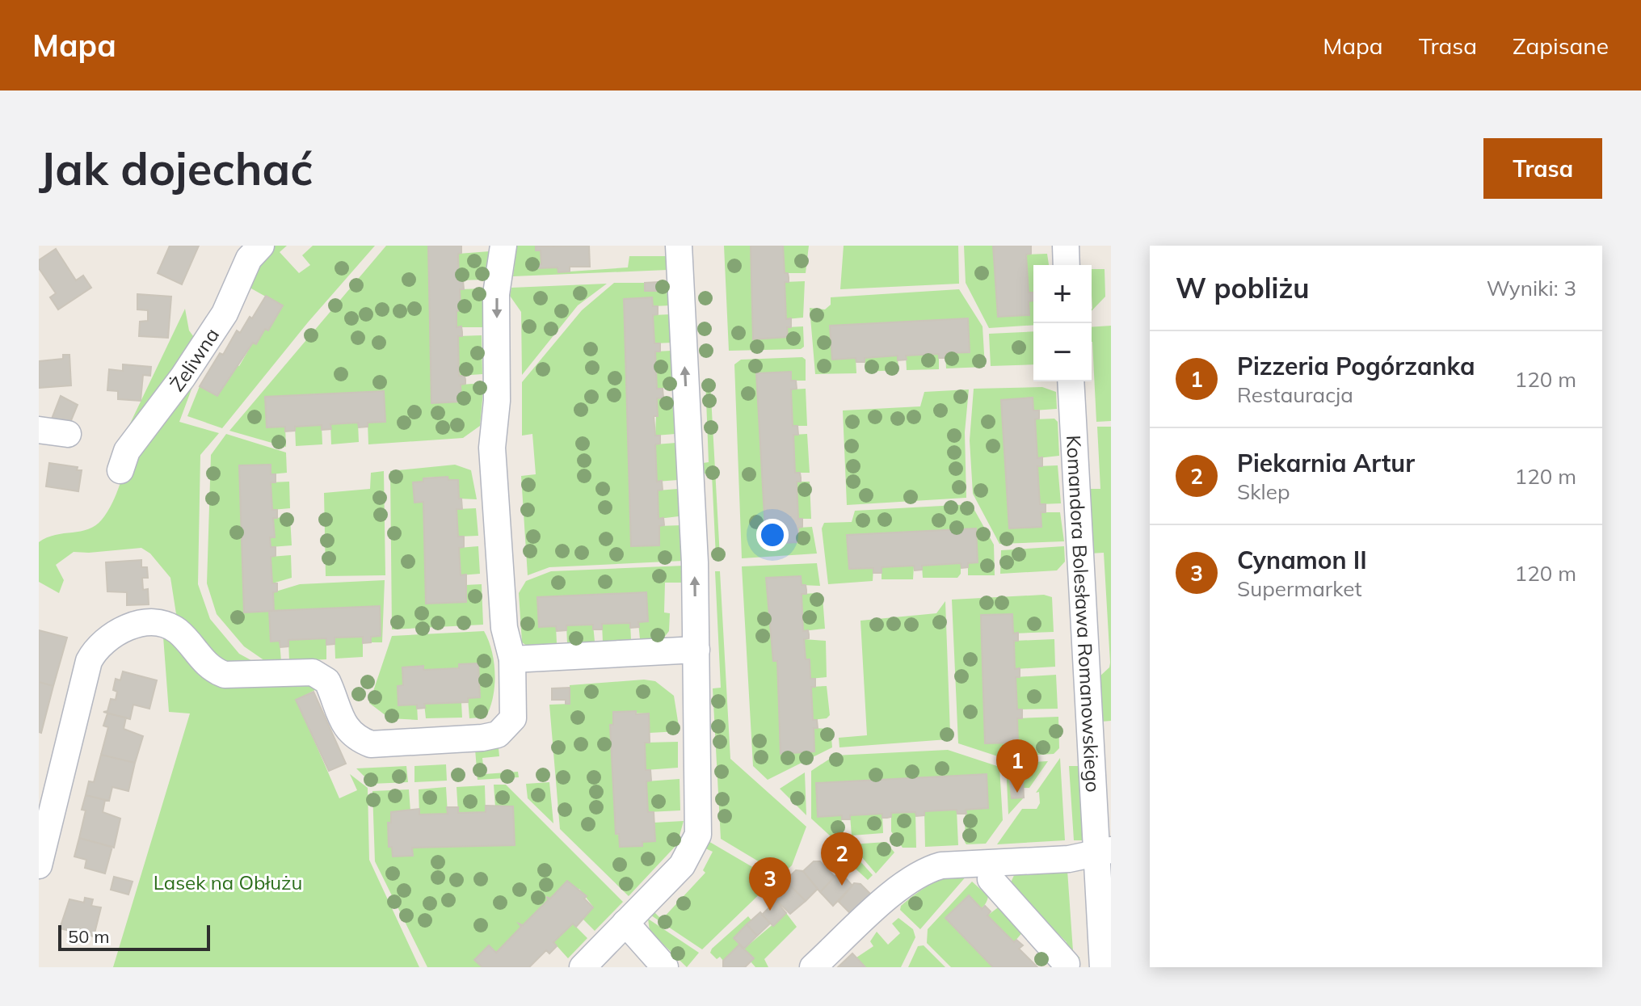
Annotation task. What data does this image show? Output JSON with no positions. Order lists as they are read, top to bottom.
{
  "streets": {
    "street": ["Żeliwna", "Komandora Bolesława Romanowskiego"]
  },
  "parks": ["Lasek na Obłużu"],
  "scale_bar": "50 m",
  "page": {
    "header": "Mapa",
    "nav": ["Mapa", "Trasa", "Zapisane"],
    "buttons": "Trasa",
    "title": "Jak dojechać",
    "heading": ["W pobliżu", "Wyniki: 3"],
    "map_buttons": ["+", "−"],
    "list": [
      {
        "mark": "1",
        "name": "Pizzeria Pogórzanka",
        "note": "Restauracja",
        "value": "120 m"
      },
      {
        "mark": "2",
        "name": "Piekarnia Artur",
        "note": "Sklep",
        "value": "120 m"
      },
      {
        "mark": "3",
        "name": "Cynamon II",
        "note": "Supermarket",
        "value": "120 m"
      }
    ],
    "pins": ["1", "2", "3"],
    "scale": "50 m"
  }
}
